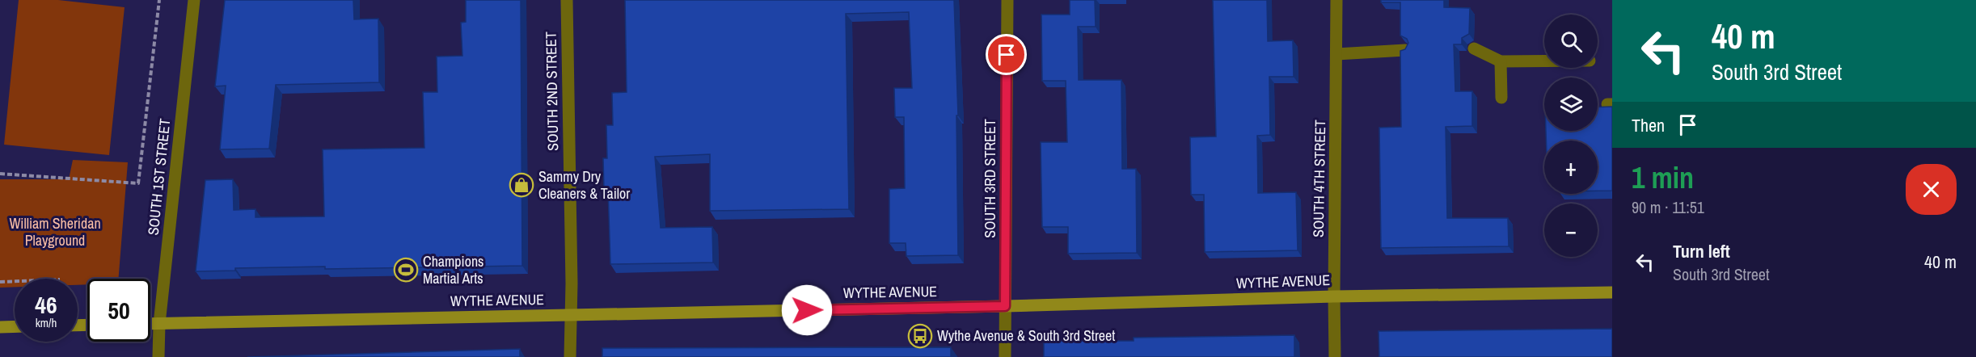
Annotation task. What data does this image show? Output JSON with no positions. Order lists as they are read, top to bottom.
{
  "streets": {
    "main road": ["WYTHE AVENUE"],
    "street": [
      "SOUTH 2ND STREET",
      "SOUTH 1ST STREET",
      "SOUTH 3RD STREET",
      "SOUTH 4TH STREET"
    ]
  },
  "crossings": [
    ["SOUTH 2ND STREET", "WYTHE AVENUE"],
    ["SOUTH 1ST STREET", "WYTHE AVENUE"],
    ["SOUTH 3RD STREET", "WYTHE AVENUE"],
    ["SOUTH 4TH STREET", "WYTHE AVENUE"]
  ],
  "parks": ["William Sheridan Playground"],
  "places": {
    "shop": ["Sammy Dry Cleaners & Tailor"],
    "sports": ["Champions Martial Arts"],
    "bus stop": ["Wythe Avenue & South 3rd Street"]
  },
  "page": {
    "turn": ["40 m", "South 3rd Street"],
    "map_buttons": ["+", "−"],
    "then": "Then",
    "heading": ["1 min", "90 m · 11:51"],
    "list": [
      {
        "name": "Turn left",
        "note": "South 3rd Street",
        "value": "40 m"
      }
    ],
    "speed": "46 km/h",
    "limit": "50"
  }
}
